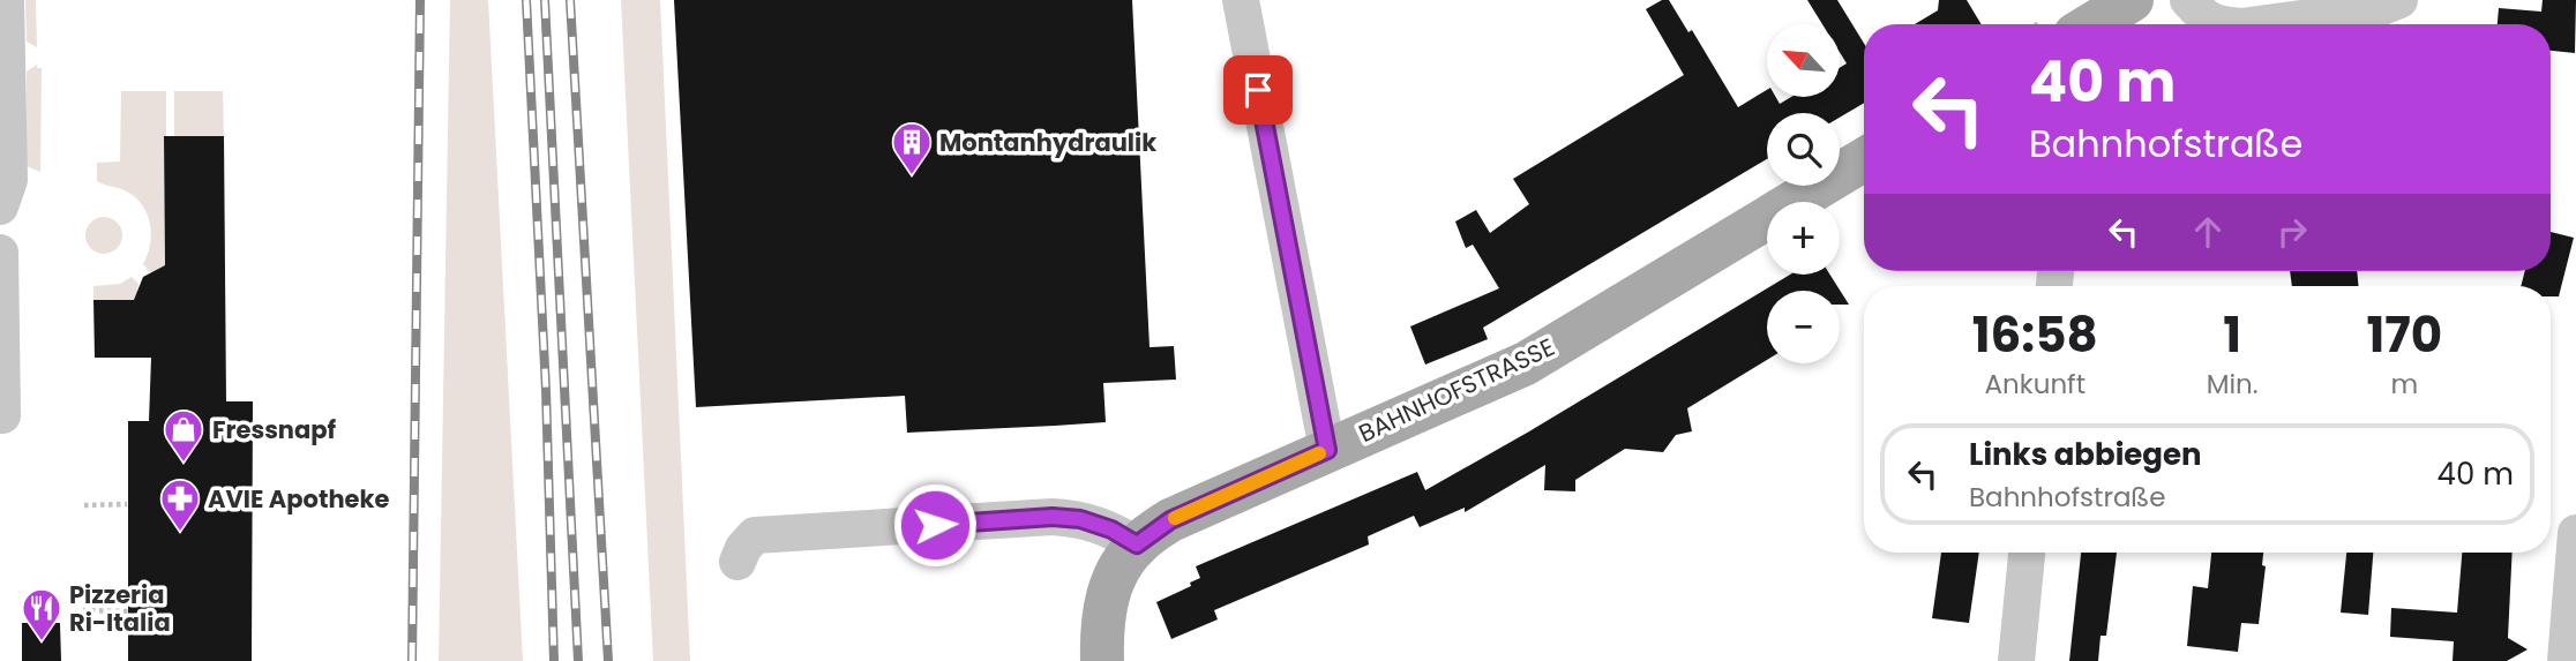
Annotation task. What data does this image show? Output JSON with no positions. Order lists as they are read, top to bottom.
{
  "streets": {
    "main road": ["BAHNHOFSTRASSE"]
  },
  "places": {
    "building": ["Montanhydraulik"],
    "shop": ["Fressnapf"],
    "pharmacy": ["AVIE Apotheke"],
    "restaurant": ["Pizzeria Ri-Italia"]
  },
  "north": "top left",
  "page": {
    "map_buttons": ["+", "−"],
    "turn": ["40 m", "Bahnhofstraße"],
    "eta": [
      "16:58",
      "Ankunft",
      "1",
      "Min.",
      "170",
      "m"
    ],
    "list": [
      {
        "name": "Links abbiegen",
        "note": "Bahnhofstraße",
        "value": "40 m"
      }
    ]
  }
}
